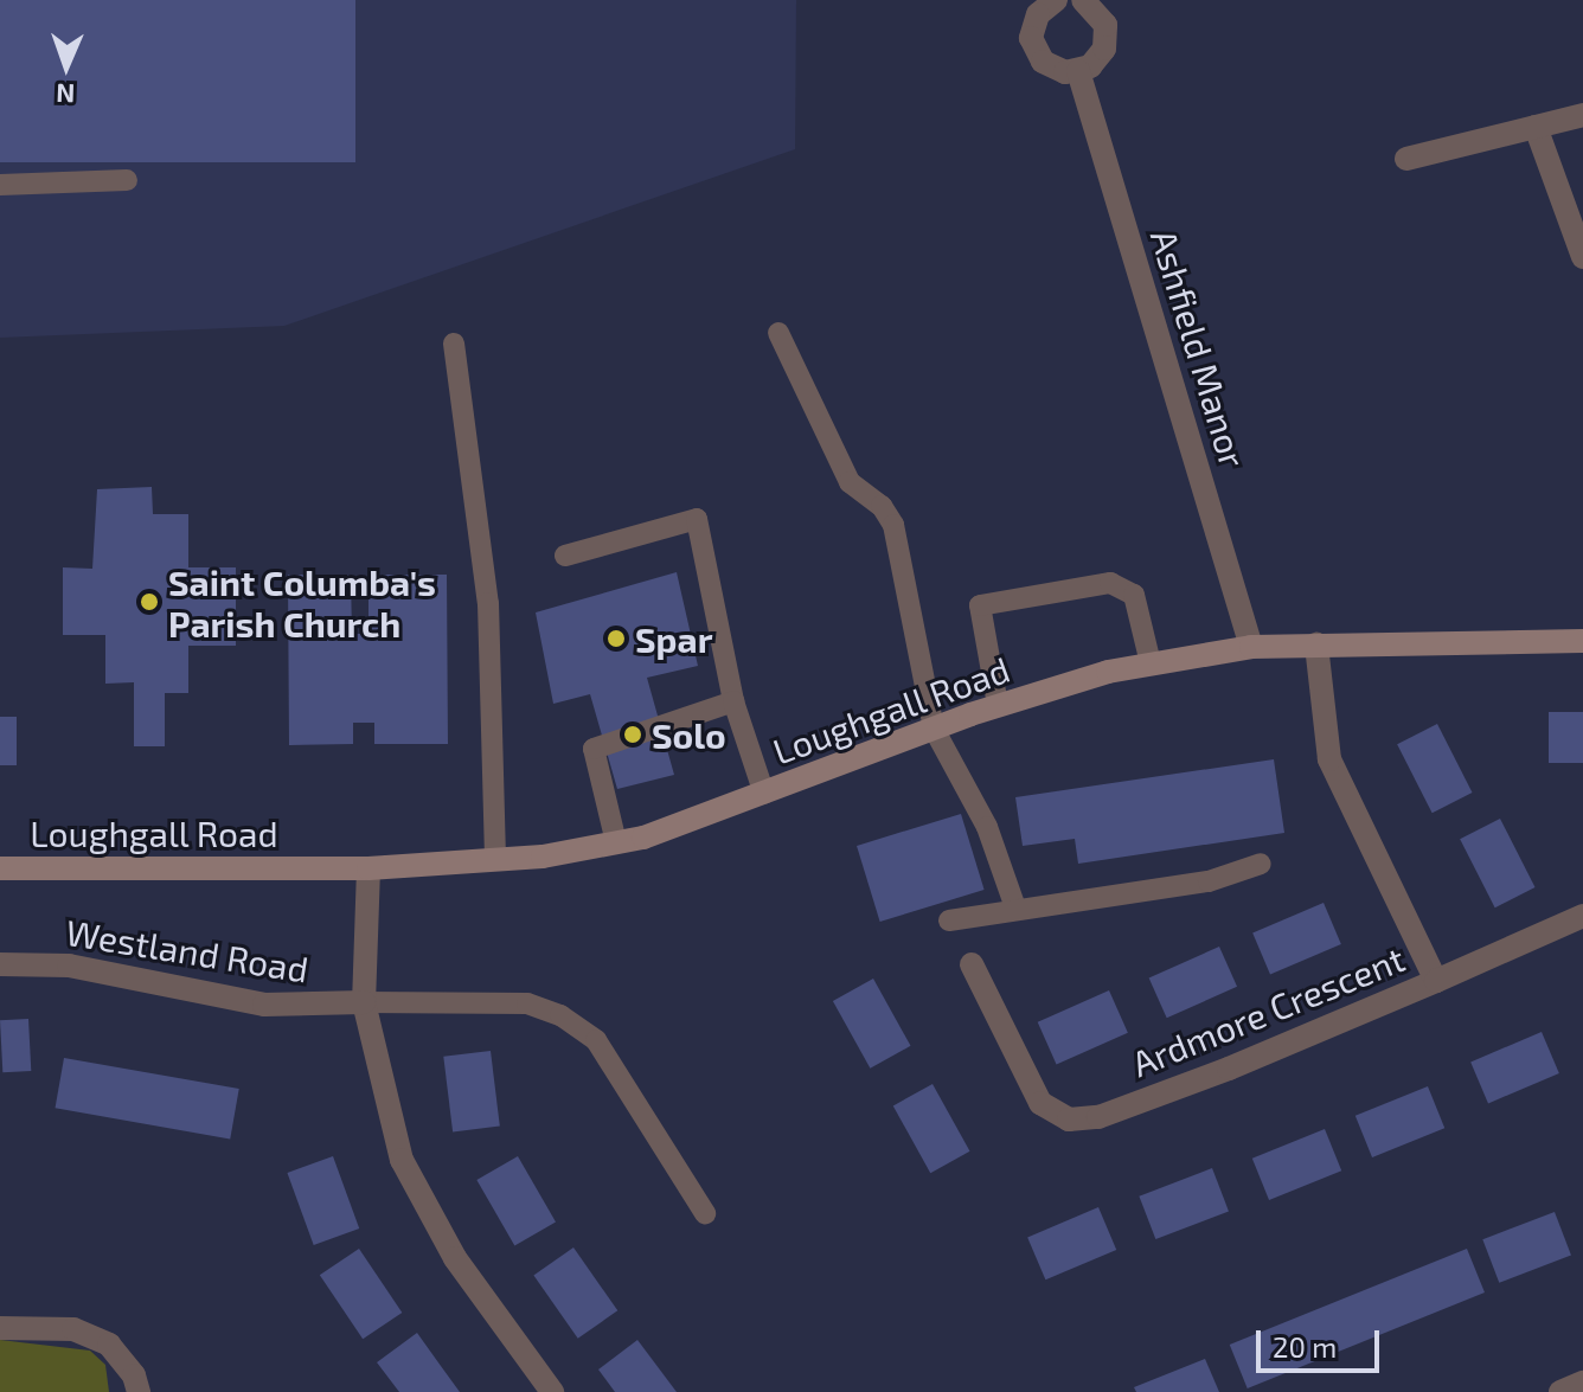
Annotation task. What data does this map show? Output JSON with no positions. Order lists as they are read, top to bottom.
{
  "streets": {
    "main road": ["Loughgall Road"],
    "street": ["Ashfield Manor", "Westland Road", "Ardmore Crescent"]
  },
  "crossings": [
    ["Ashfield Manor", "Loughgall Road"],
    ["Loughgall Road", "Ardmore Crescent"]
  ],
  "places": ["Saint Columba's Parish Church", "Spar", "Solo"],
  "scale_bar": "20 m",
  "north": "bottom"
}
